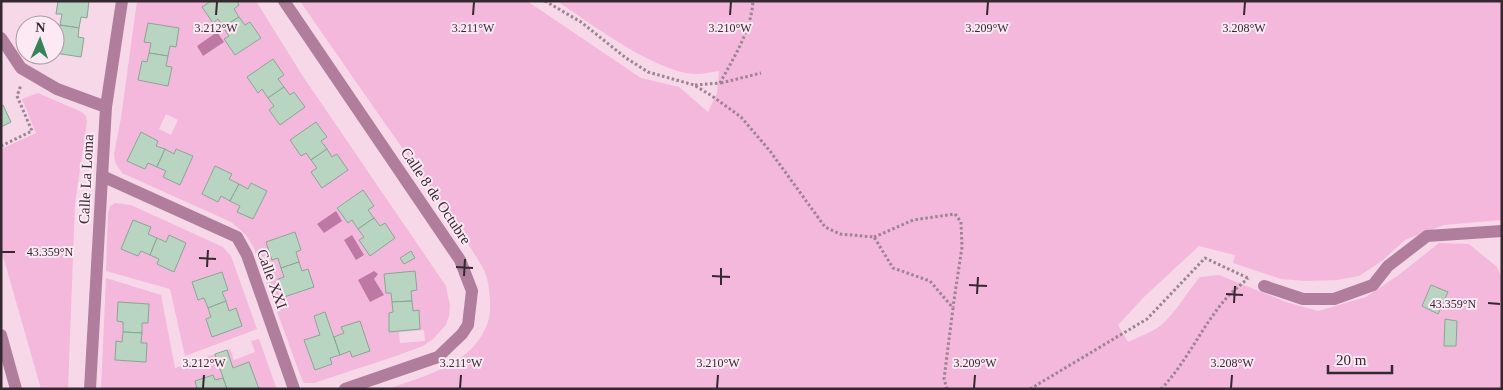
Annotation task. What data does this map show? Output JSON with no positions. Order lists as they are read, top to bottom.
{
  "streets": {
    "street": ["Calle La Loma", "Calle 8 de Octubre", "Calle XXI"]
  },
  "crossings": [
    ["Calle La Loma", "Calle XXI"]
  ],
  "scale_bar": "20 m",
  "north": "top",
  "coordinates": [
    "3.212°W",
    "3.211°W",
    "3.210°W",
    "3.209°W",
    "3.208°W",
    "43.359°N"
  ]
}
